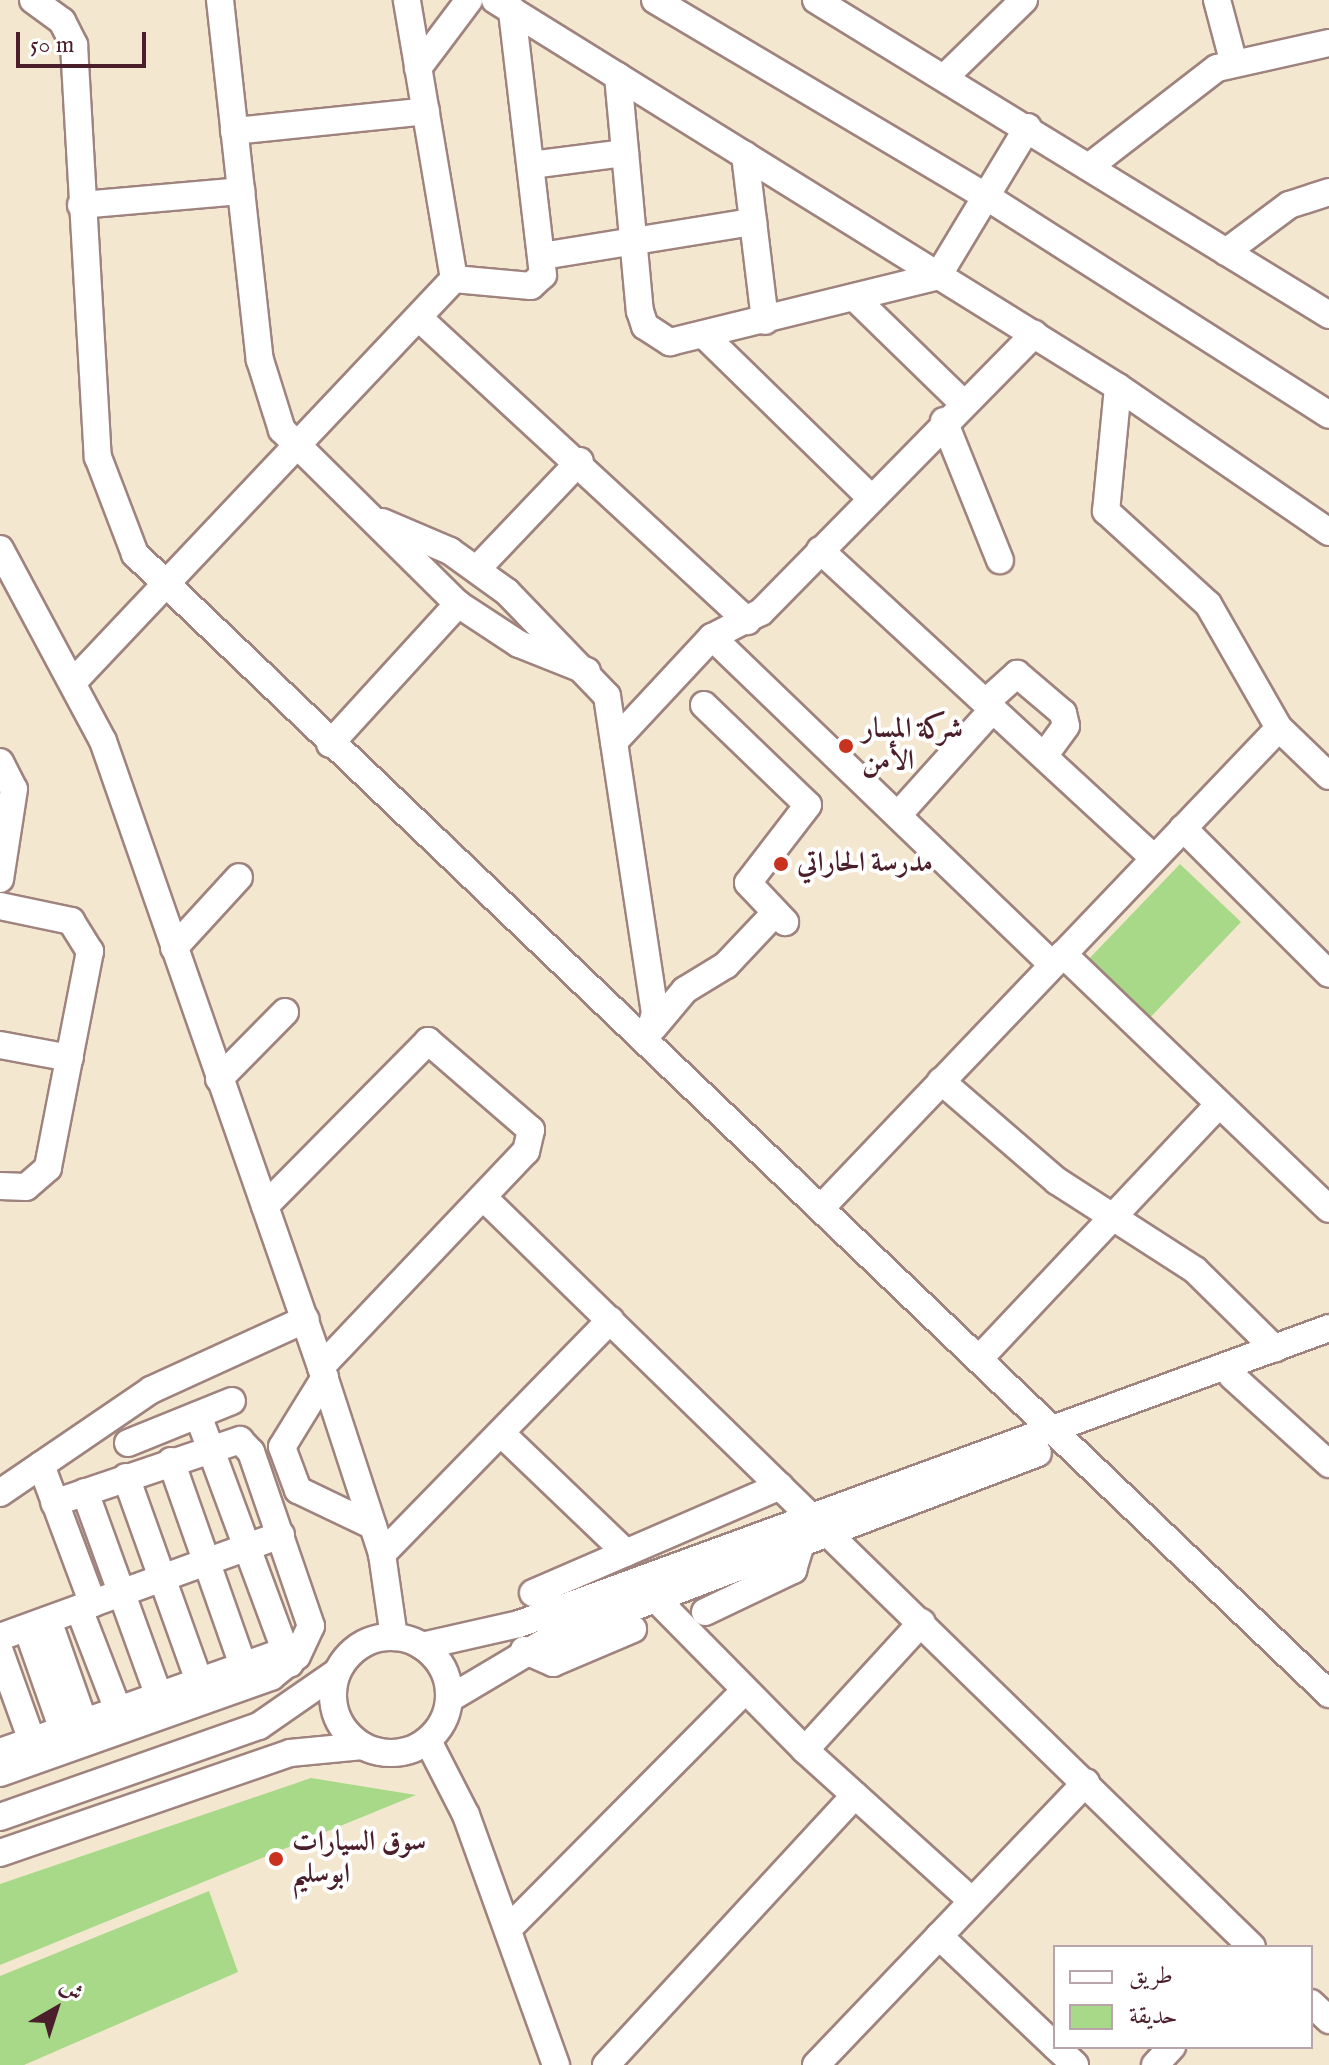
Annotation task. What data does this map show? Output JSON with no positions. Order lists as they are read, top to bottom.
{
  "places": ["شركة المسار الأمن", "مدرسة الحاراتي", "سوق السيارات ابوسليم"],
  "legend": ["طريق", "حديقة"],
  "scale_bar": "50 m",
  "north": "top right"
}
